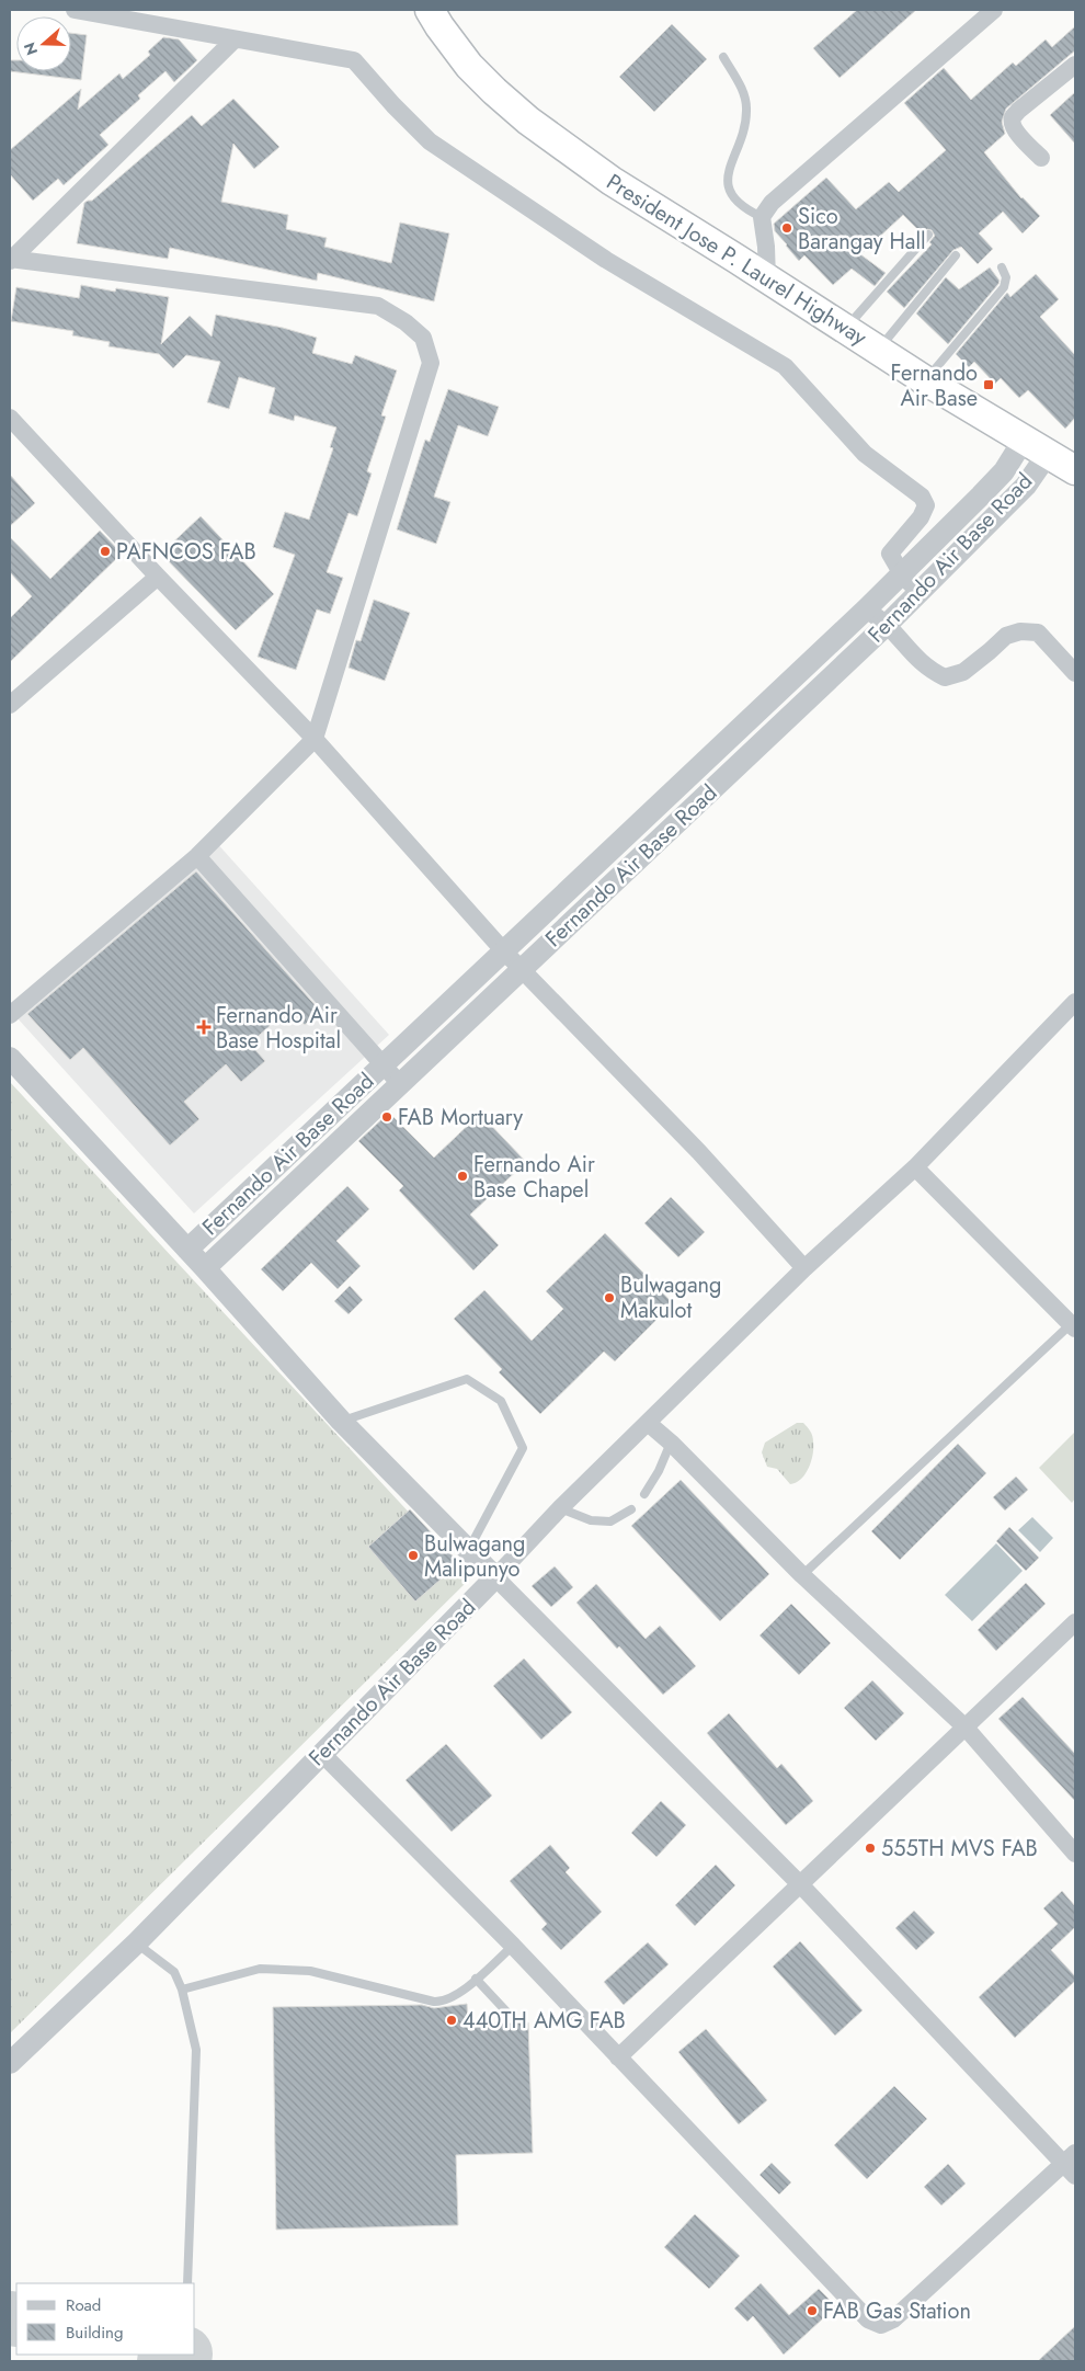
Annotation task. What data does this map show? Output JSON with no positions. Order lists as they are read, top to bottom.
{
  "streets": {
    "highway": ["President Jose P. Laurel Highway"],
    "street": ["Fernando Air Base Road"]
  },
  "crossings": [
    ["President Jose P. Laurel Highway", "Fernando Air Base Road"]
  ],
  "places": {
    "other": [
      "Sico Barangay Hall",
      "PAFNCOS FAB",
      "FAB Mortuary",
      "Fernando Air Base Chapel",
      "Bulwagang Makulot",
      "Bulwagang Malipunyo",
      "555TH MVS FAB",
      "440TH AMG FAB",
      "FAB Gas Station"
    ],
    "transit": ["Fernando Air Base"],
    "health": ["Fernando Air Base Hospital"]
  },
  "legend": ["Road", "Building"],
  "north": "left"
}
